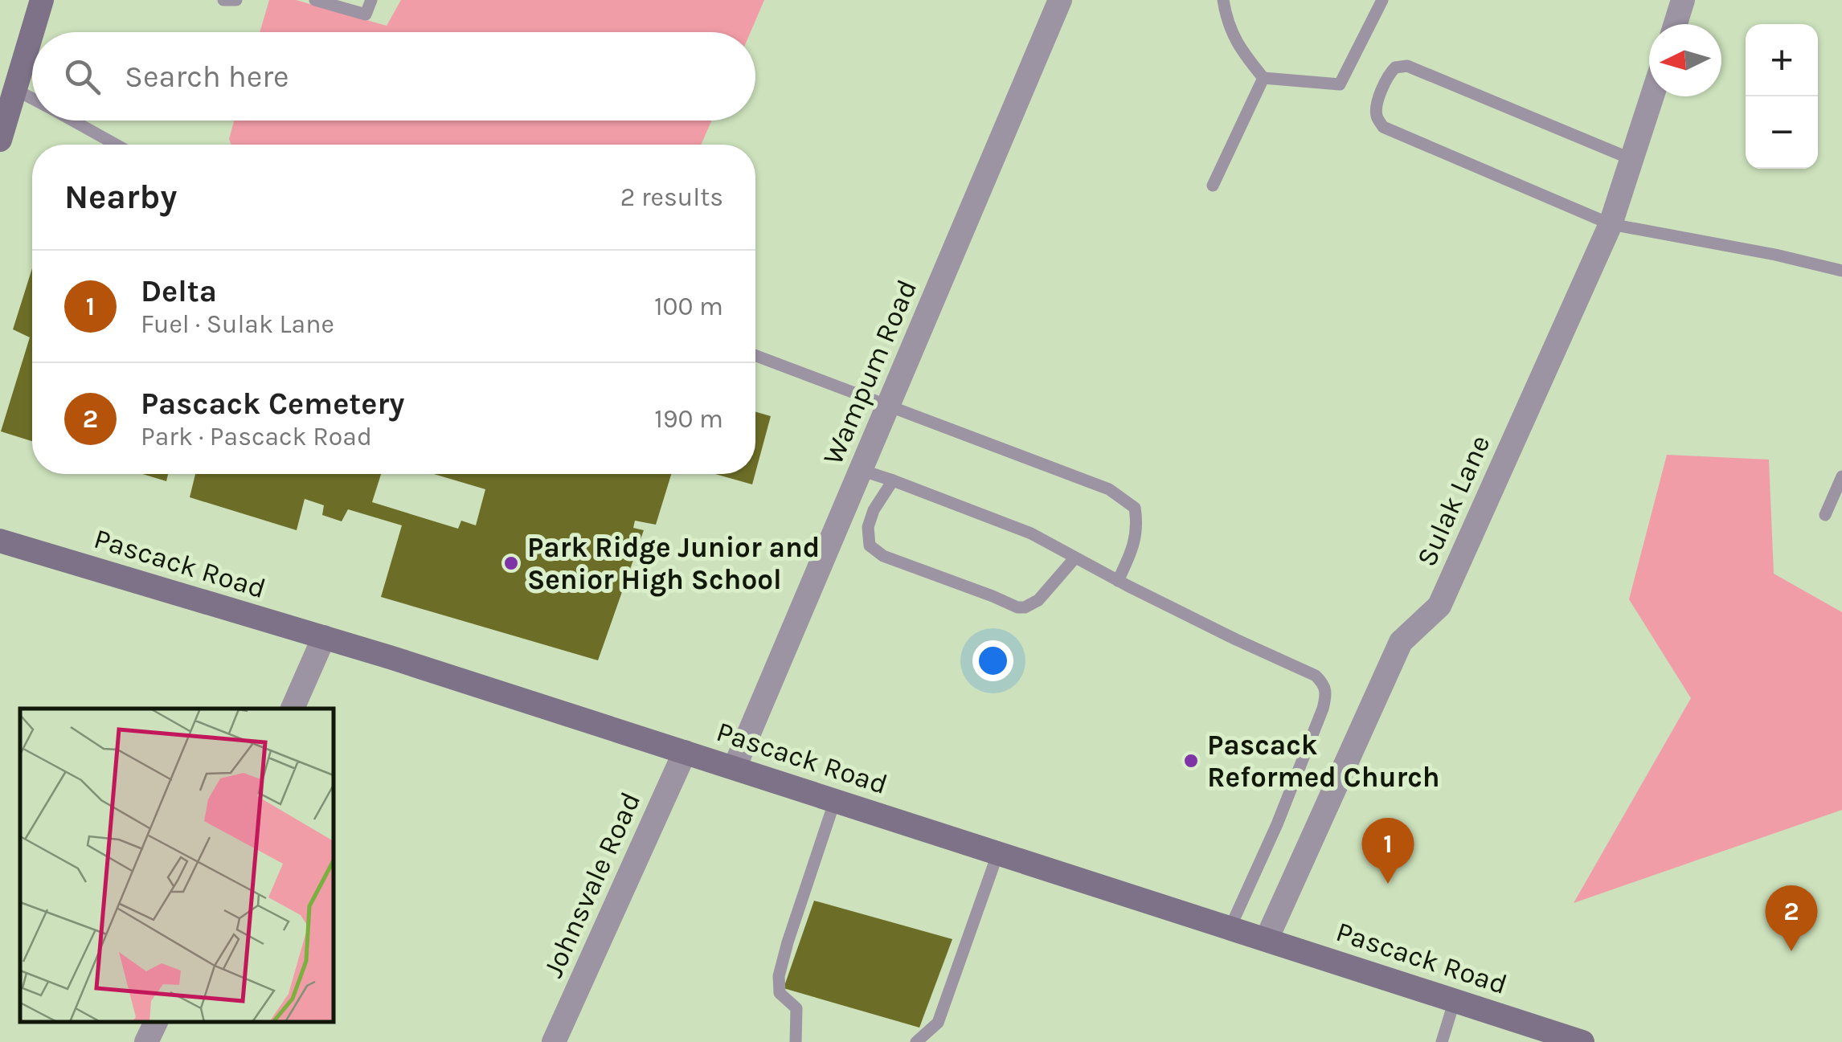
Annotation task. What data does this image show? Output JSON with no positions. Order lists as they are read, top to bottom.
{
  "streets": {
    "street": [
      "Wampum Road",
      "Sulak Lane",
      "Pascack Road",
      "Johnsvale Road"
    ]
  },
  "crossings": [
    ["Wampum Road", "Pascack Road"],
    ["Sulak Lane", "Pascack Road"],
    ["Pascack Road", "Johnsvale Road"]
  ],
  "places": ["Park Ridge Junior and Senior High School", "Pascack Reformed Church"],
  "north": "left",
  "page": {
    "map_buttons": ["+", "−"],
    "search": "Search here",
    "heading": ["Nearby", "2 results"],
    "list": [
      {
        "mark": "1",
        "name": "Delta",
        "note": "Fuel · Sulak Lane",
        "value": "100 m"
      },
      {
        "mark": "2",
        "name": "Pascack Cemetery",
        "note": "Park · Pascack Road",
        "value": "190 m"
      }
    ],
    "pins": ["1", "2"]
  }
}
